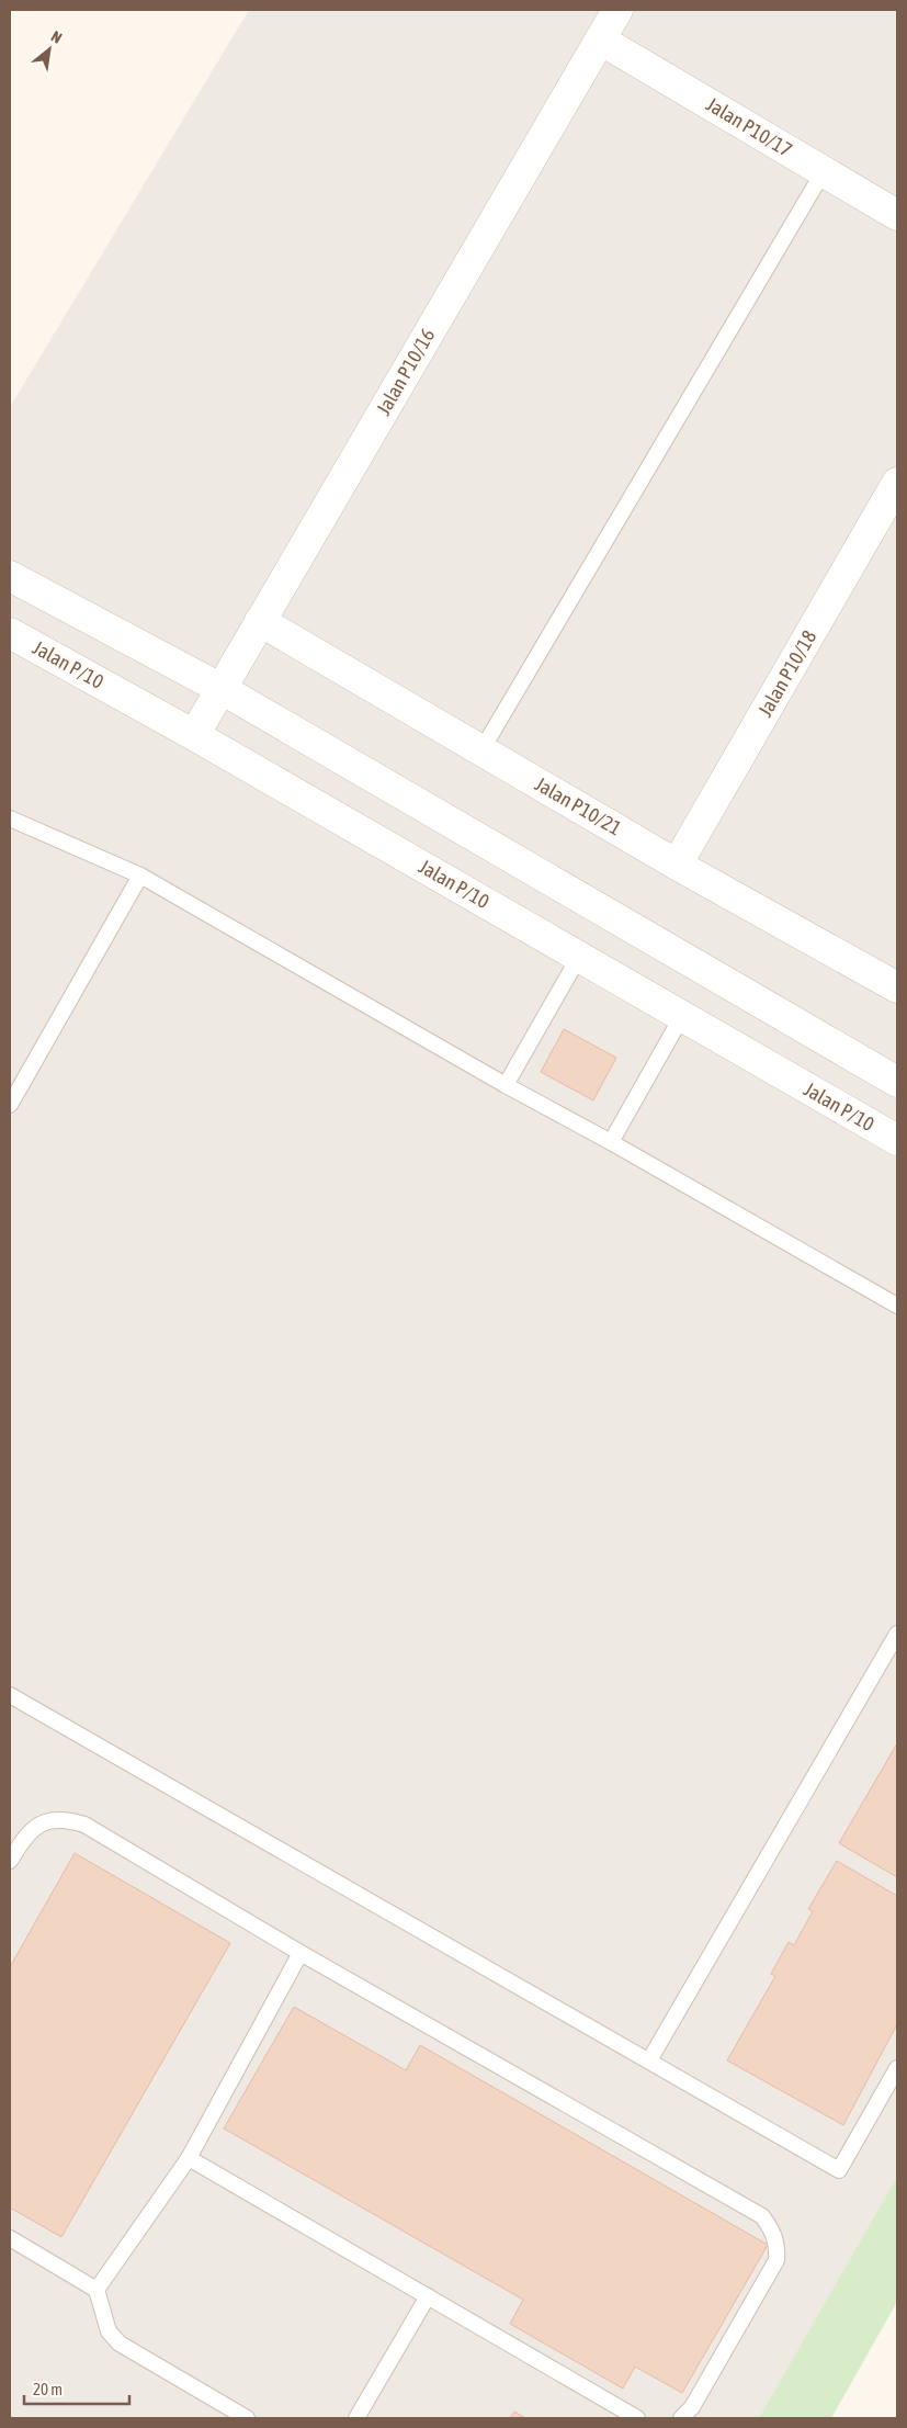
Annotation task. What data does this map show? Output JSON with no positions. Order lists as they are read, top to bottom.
{
  "streets": {
    "street": [
      "Jalan P10/17",
      "Jalan P10/16",
      "Jalan P/10",
      "Jalan P10/18",
      "Jalan P10/21"
    ]
  },
  "crossings": [
    ["Jalan P10/17", "Jalan P10/16"],
    ["Jalan P10/16", "Jalan P/10"],
    ["Jalan P10/16", "Jalan P10/21"],
    ["Jalan P10/18", "Jalan P10/21"]
  ],
  "scale_bar": "20 m",
  "north": "top right"
}
